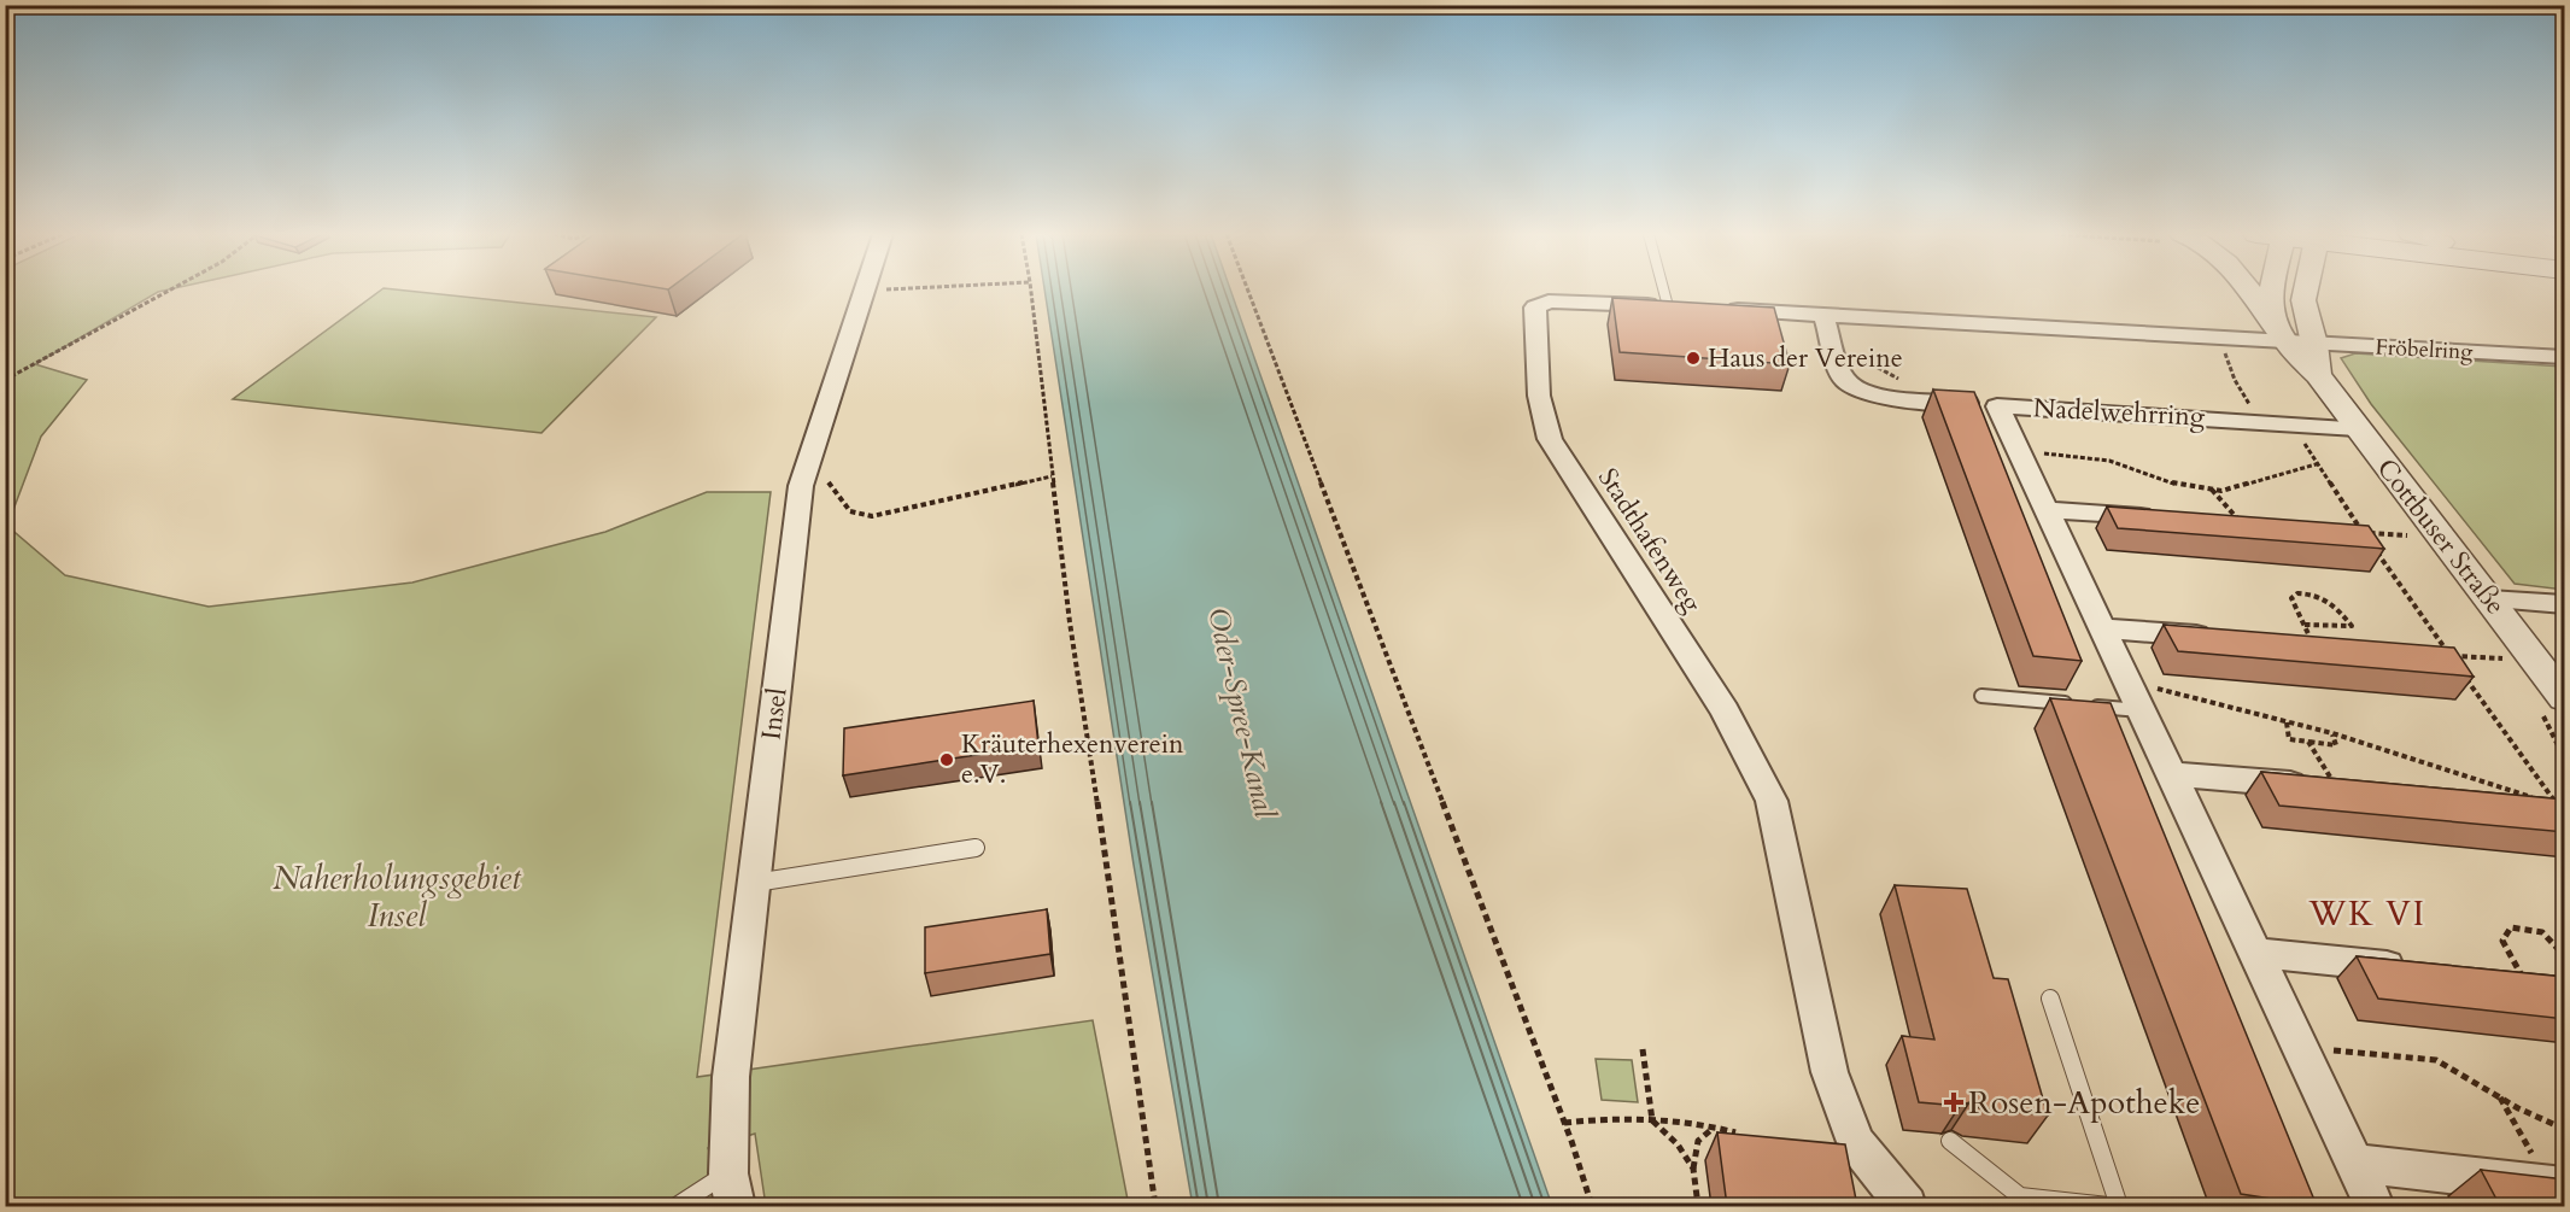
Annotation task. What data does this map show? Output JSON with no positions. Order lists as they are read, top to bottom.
{
  "streets": {
    "street": [
      "Fröbelring",
      "Nadelwehrring",
      "Cottbuser Straße",
      "Stadthafenweg",
      "Insel"
    ]
  },
  "crossings": [
    ["Fröbelring", "Cottbuser Straße"],
    ["Fröbelring", "Stadthafenweg"],
    ["Nadelwehrring", "Cottbuser Straße"],
    ["Cottbuser Straße", "Stadthafenweg"]
  ],
  "districts": ["WK VI"],
  "water": ["Oder-Spree-Kanal"],
  "parks": ["Naherholungsgebiet Insel"],
  "places": {
    "other": ["Haus der Vereine", "Kräuterhexenverein e.V."],
    "health": ["Rosen-Apotheke"]
  }
}
